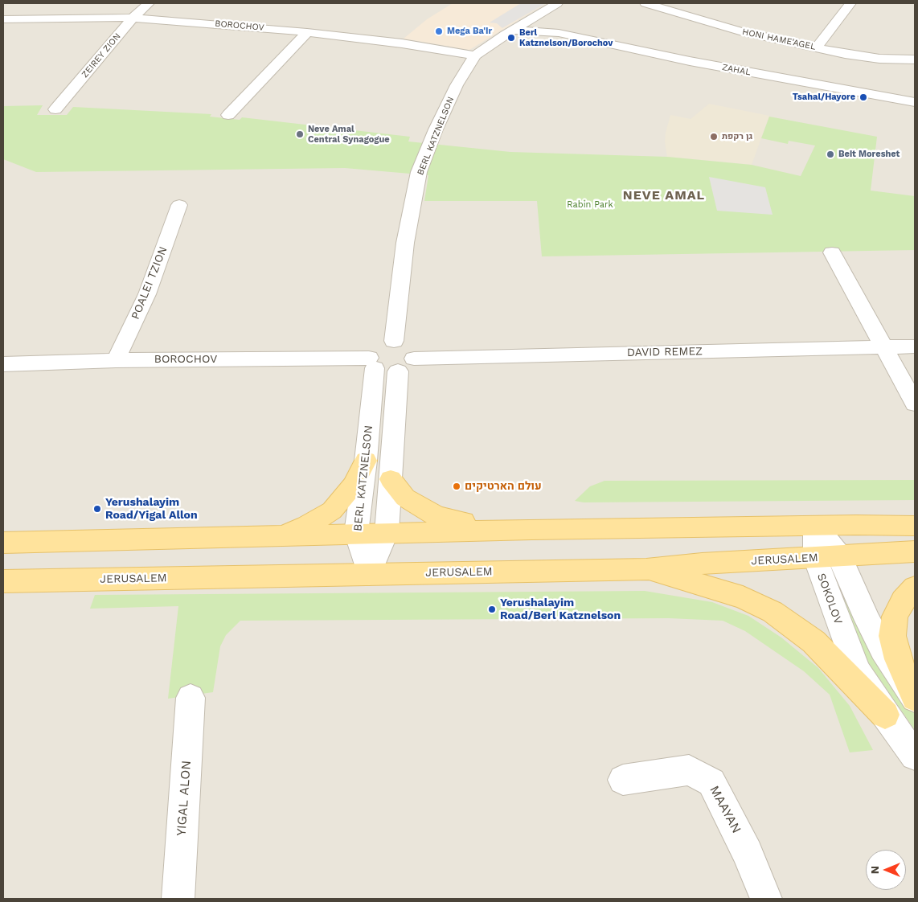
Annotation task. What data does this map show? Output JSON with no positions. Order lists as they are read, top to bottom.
{
  "streets": {
    "main road": ["JERUSALEM"],
    "street": [
      "BOROCHOV",
      "HONI HAME'AGEL",
      "ZEIREY ZION",
      "ZAHAL",
      "BERL KATZNELSON",
      "POALEI TZION",
      "DAVID REMEZ",
      "SOKOLOV",
      "YIGAL ALON",
      "MAAYAN"
    ]
  },
  "crossings": [
    ["BOROCHOV", "ZEIREY ZION"],
    ["BOROCHOV", "BERL KATZNELSON"],
    ["BOROCHOV", "POALEI TZION"],
    ["BOROCHOV", "DAVID REMEZ"],
    ["ZAHAL", "BERL KATZNELSON"],
    ["BERL KATZNELSON", "DAVID REMEZ"],
    ["BERL KATZNELSON", "JERUSALEM"],
    ["JERUSALEM", "SOKOLOV"]
  ],
  "districts": ["NEVE AMAL"],
  "parks": ["Rabin Park"],
  "places": [
    "Mega Ba'Ir",
    "Berl Katznelson/Borochov",
    "Tsahal/Hayore",
    "Neve Amal Central Synagogue",
    "גן רקפת",
    "Beit Moreshet",
    "עולם הארטיקים",
    "Yerushalayim Road/Yigal Allon",
    "Yerushalayim Road/Berl Katznelson"
  ],
  "north": "left"
}
